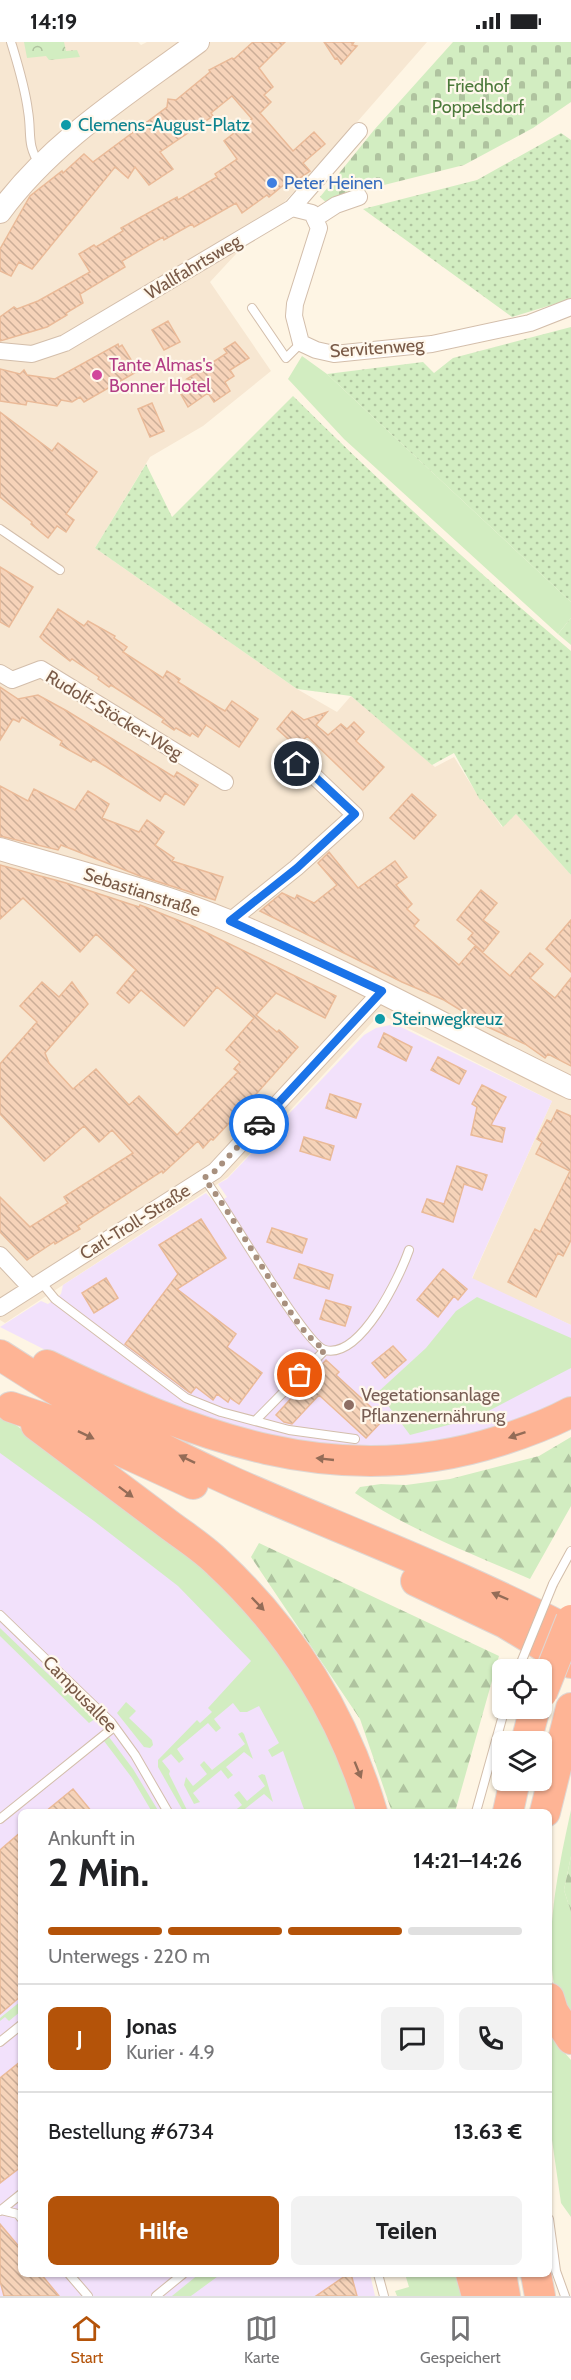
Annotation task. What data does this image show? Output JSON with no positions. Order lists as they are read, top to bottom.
{
  "streets": {
    "street": [
      "Wallfahrtsweg",
      "Servitenweg",
      "Rudolf-Stöcker-Weg",
      "Sebastianstraße",
      "Carl-Troll-Straße"
    ],
    "lane": ["Campusallee"]
  },
  "crossings": [
    ["Sebastianstraße", "Carl-Troll-Straße"]
  ],
  "parks": ["Friedhof Poppelsdorf"],
  "places": [
    "Clemens-August-Platz",
    "Peter Heinen",
    "Tante Almas's Bonner Hotel",
    "Steinwegkreuz",
    "Vegetationsanlage Pflanzenernährung"
  ],
  "page": {
    "status": "14:19",
    "heading": ["2 Min.", "Ankunft in", "14:21–14:26"],
    "panel": [
      "Jonas",
      "Kurier · 4.9",
      "Bestellung #6734",
      "13.63 €"
    ],
    "bar": "Unterwegs · 220 m",
    "round": "J",
    "buttons": ["Hilfe", "Teilen"],
    "tabs": ["Start", "Karte", "Gespeichert"]
  }
}
